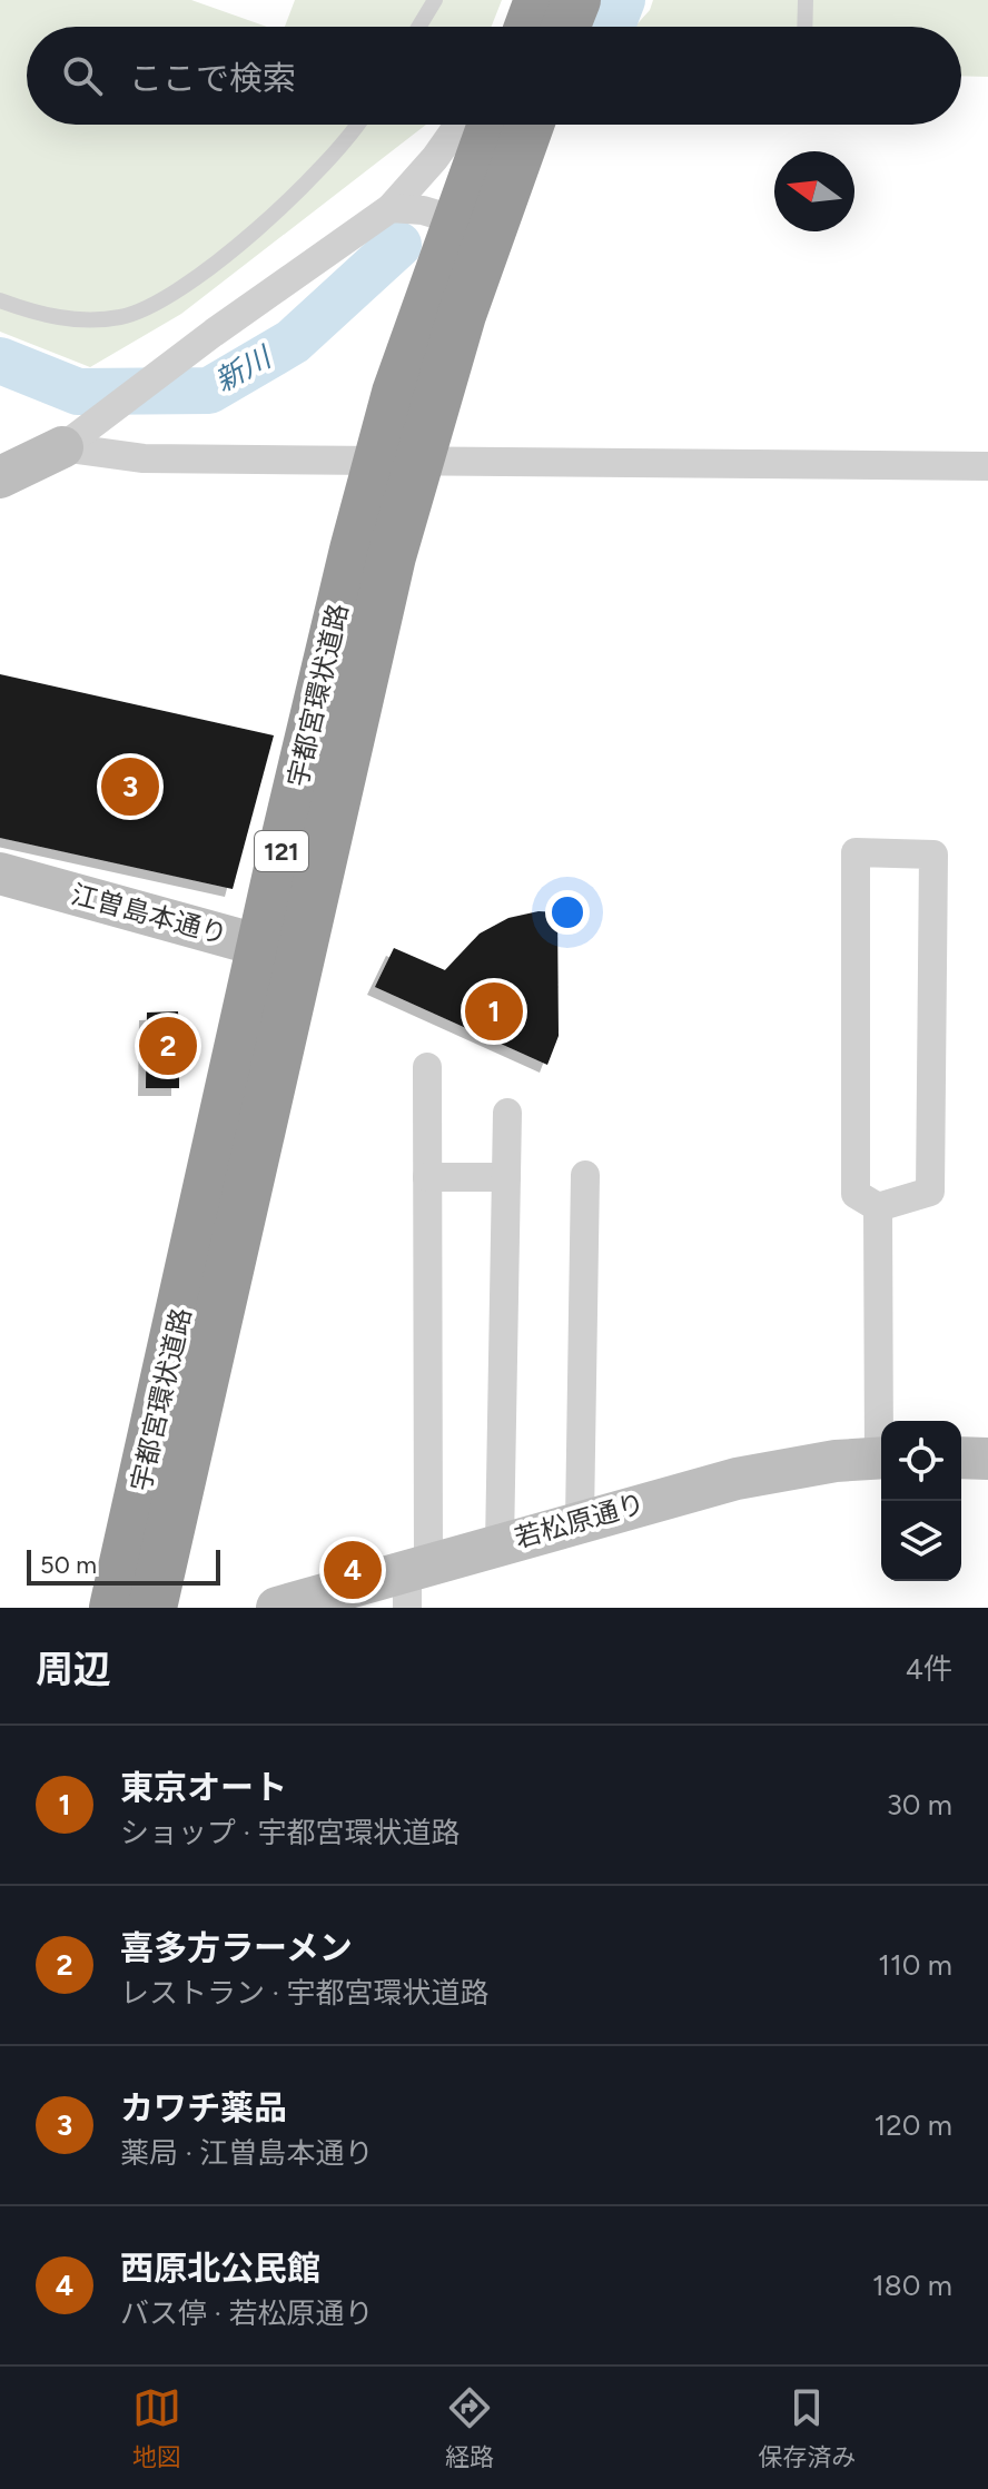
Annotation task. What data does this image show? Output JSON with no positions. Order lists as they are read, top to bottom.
{
  "streets": {
    "highway": ["宇都宮環状道路", "121"],
    "street": ["江曽島本通り", "若松原通り"]
  },
  "crossings": [
    ["宇都宮環状道路", "江曽島本通り"]
  ],
  "water": ["新川"],
  "scale_bar": "50 m",
  "north": "left",
  "page": {
    "search": "ここで検索",
    "pins": [
      "3",
      "1",
      "2",
      "4"
    ],
    "scale": "50 m",
    "heading": ["周辺", "4件"],
    "list": [
      {
        "mark": "1",
        "name": "東京オート",
        "note": "ショップ · 宇都宮環状道路",
        "value": "30 m"
      },
      {
        "mark": "2",
        "name": "喜多方ラーメン",
        "note": "レストラン · 宇都宮環状道路",
        "value": "110 m"
      },
      {
        "mark": "3",
        "name": "カワチ薬品",
        "note": "薬局 · 江曽島本通り",
        "value": "120 m"
      },
      {
        "mark": "4",
        "name": "西原北公民館",
        "note": "バス停 · 若松原通り",
        "value": "180 m"
      }
    ],
    "nav": ["地図", "経路", "保存済み"]
  }
}
